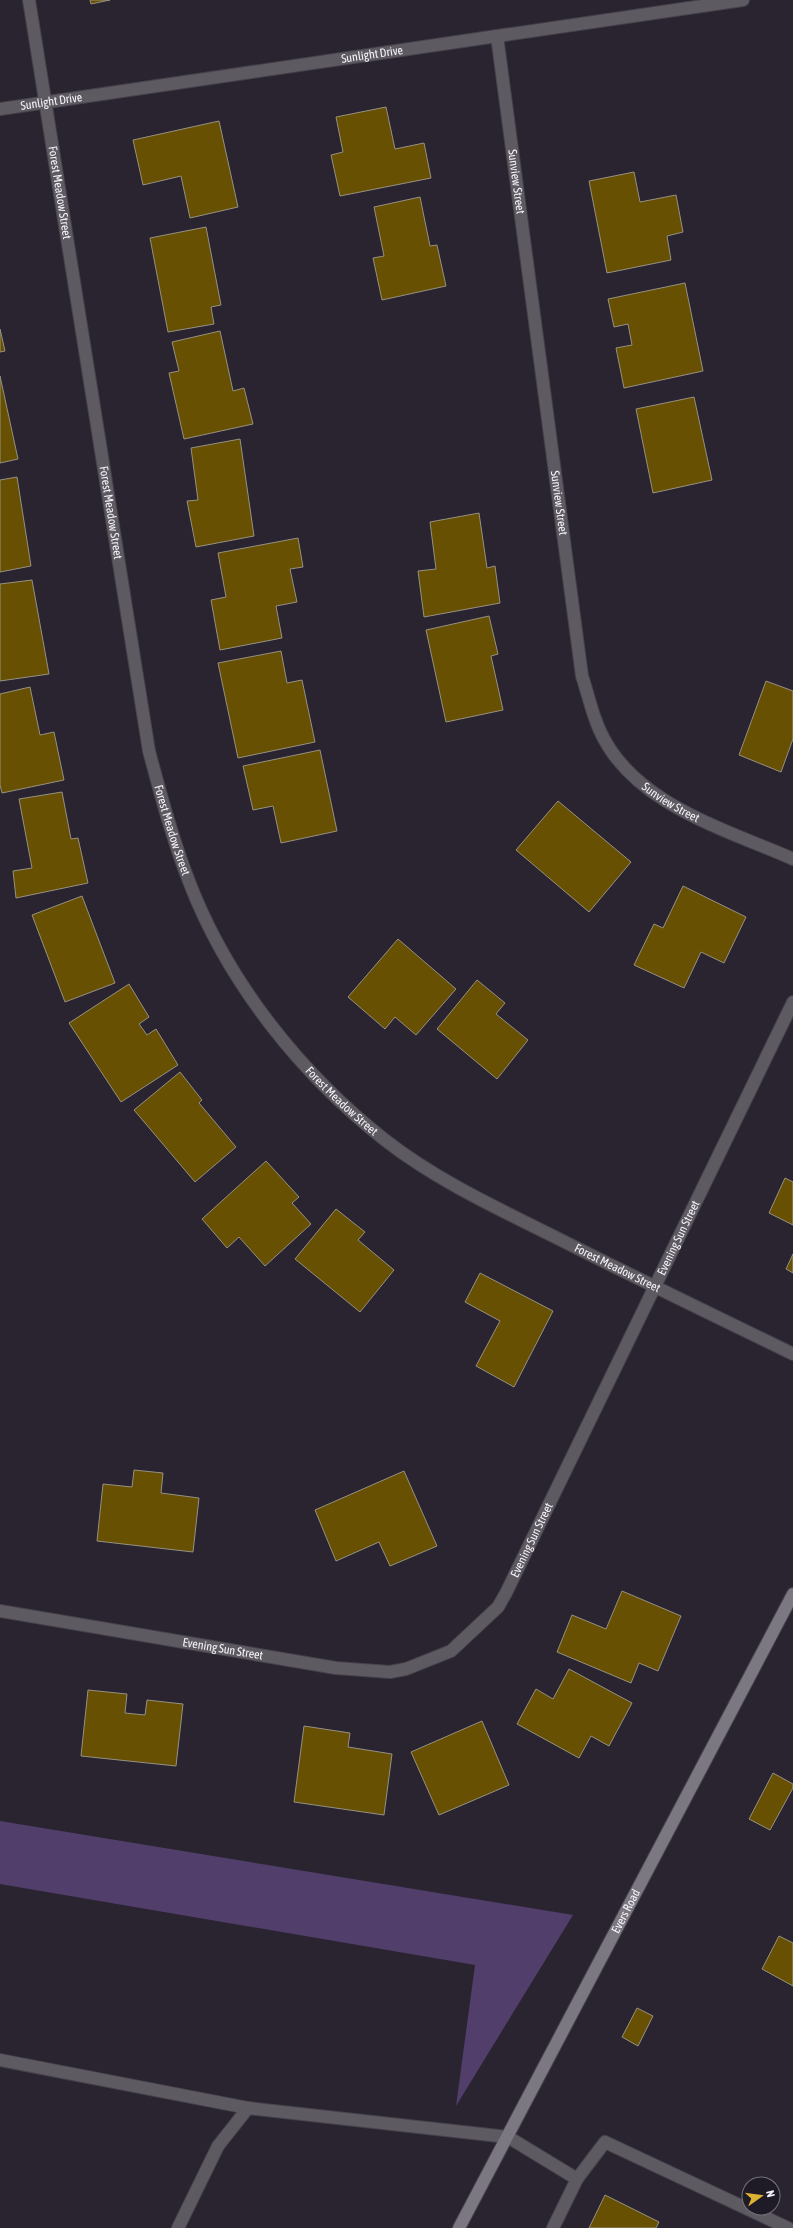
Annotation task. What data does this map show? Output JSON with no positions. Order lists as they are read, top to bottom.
{
  "streets": {
    "main road": ["Evers Road"],
    "street": [
      "Sunlight Drive",
      "Sunview Street",
      "Forest Meadow Street",
      "Evening Sun Street"
    ]
  },
  "crossings": [
    ["Sunlight Drive", "Sunview Street"],
    ["Sunlight Drive", "Forest Meadow Street"],
    ["Forest Meadow Street", "Evening Sun Street"]
  ],
  "north": "right"
}
